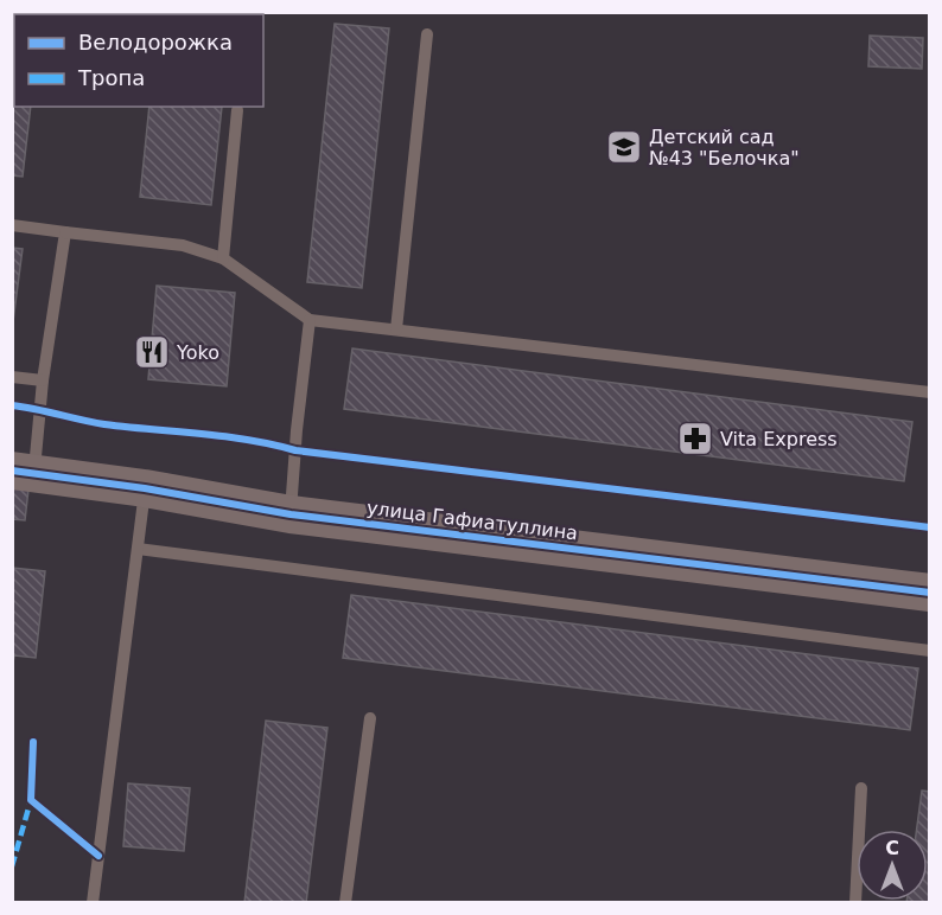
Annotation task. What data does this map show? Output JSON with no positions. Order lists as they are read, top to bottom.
{
  "streets": {
    "street": ["улица Гафиатуллина"]
  },
  "places": {
    "school or university": ["Детский сад №43 \"Белочка\""],
    "restaurant": ["Yoko"],
    "pharmacy": ["Vita Express"]
  },
  "legend": ["Велодорожка", "Тропа"],
  "north": "top"
}
